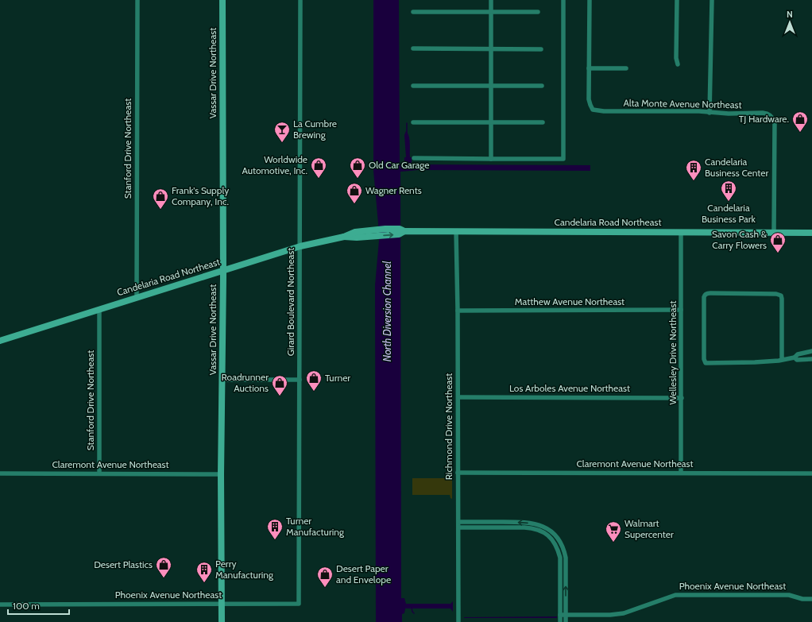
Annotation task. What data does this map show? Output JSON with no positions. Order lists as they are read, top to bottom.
{
  "streets": {
    "main road": ["Vassar Drive Northeast", "Candelaria Road Northeast"],
    "street": [
      "Alta Monte Avenue Northeast",
      "Stanford Drive Northeast",
      "Girard Boulevard Northeast",
      "Matthew Avenue Northeast",
      "Wellesley Drive Northeast",
      "Los Arboles Avenue Northeast",
      "Richmond Drive Northeast",
      "Claremont Avenue Northeast",
      "Phoenix Avenue Northeast"
    ]
  },
  "crossings": [
    ["Vassar Drive Northeast", "Candelaria Road Northeast"],
    ["Vassar Drive Northeast", "Claremont Avenue Northeast"],
    ["Vassar Drive Northeast", "Phoenix Avenue Northeast"],
    ["Alta Monte Avenue Northeast", "Candelaria Road Northeast"],
    ["Stanford Drive Northeast", "Candelaria Road Northeast"],
    ["Stanford Drive Northeast", "Claremont Avenue Northeast"],
    ["Candelaria Road Northeast", "Girard Boulevard Northeast"],
    ["Candelaria Road Northeast", "Wellesley Drive Northeast"],
    ["Candelaria Road Northeast", "Richmond Drive Northeast"],
    ["Girard Boulevard Northeast", "Phoenix Avenue Northeast"],
    ["Matthew Avenue Northeast", "Wellesley Drive Northeast"],
    ["Matthew Avenue Northeast", "Richmond Drive Northeast"],
    ["Wellesley Drive Northeast", "Los Arboles Avenue Northeast"],
    ["Wellesley Drive Northeast", "Claremont Avenue Northeast"],
    ["Los Arboles Avenue Northeast", "Richmond Drive Northeast"],
    ["Richmond Drive Northeast", "Claremont Avenue Northeast"]
  ],
  "water": ["North Diversion Channel"],
  "places": {
    "shop": [
      "TJ Hardware.",
      "Worldwide Automotive, Inc.",
      "Old Car Garage",
      "Wagner Rents",
      "Frank's Supply Company, Inc.",
      "Savon Cash & Carry Flowers",
      "Turner",
      "Roadrunner Auctions",
      "Desert Plastics",
      "Desert Paper and Envelope"
    ],
    "bar": ["La Cumbre Brewing"],
    "building": [
      "Candelaria Business Center",
      "Candelaria Business Park",
      "Turner Manufacturing",
      "Perry Manufacturing"
    ],
    "supermarket": ["Walmart Supercenter"]
  },
  "scale_bar": "100 m",
  "north": "top"
}
